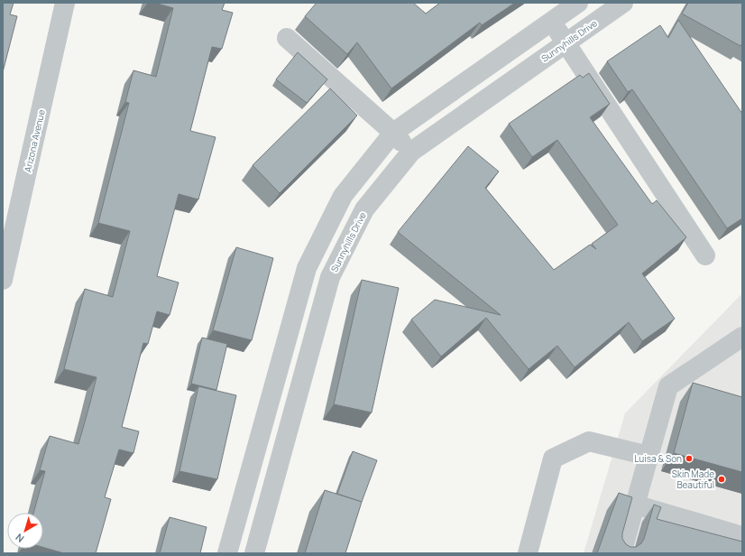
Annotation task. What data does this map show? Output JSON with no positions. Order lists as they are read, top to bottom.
{
  "streets": {
    "street": ["Sunnyhills Drive", "Arizona Avenue"]
  },
  "places": ["Luisa & Son", "Skin Made Beautiful"],
  "north": "bottom left"
}
